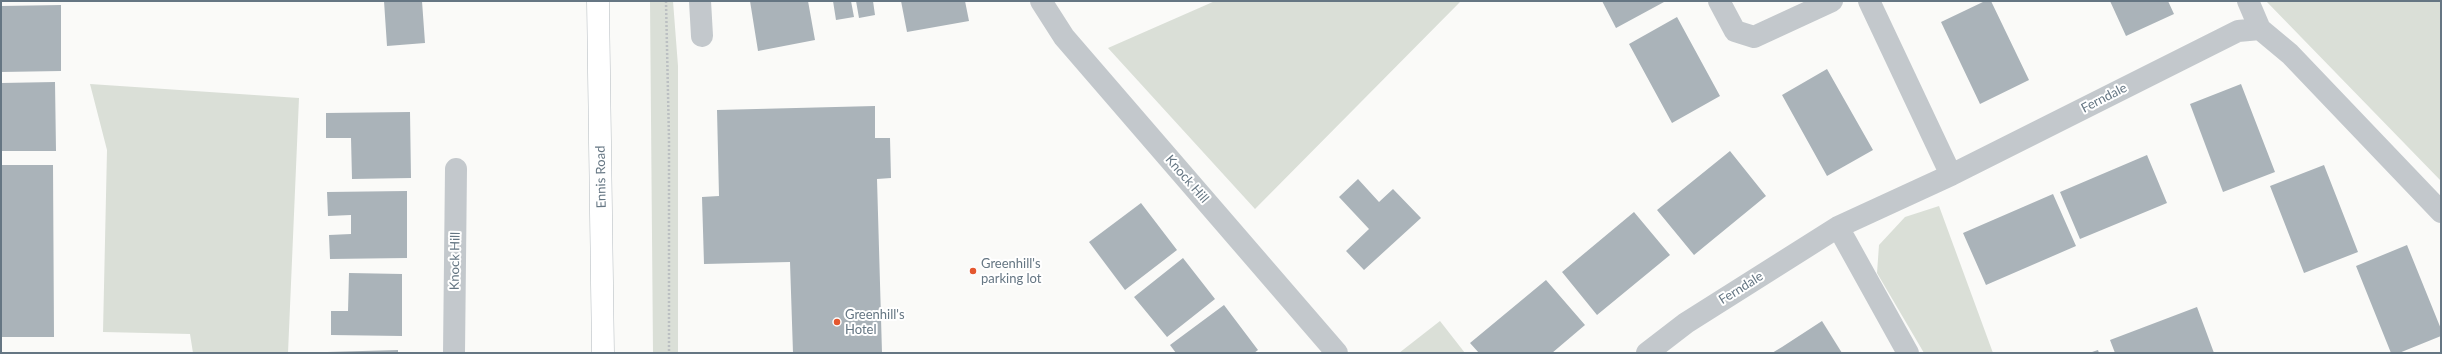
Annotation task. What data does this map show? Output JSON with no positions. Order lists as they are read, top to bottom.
{
  "streets": {
    "main road": ["Ennis Road"],
    "street": ["Ferndale", "Knock Hill"]
  },
  "places": ["Greenhill's parking lot", "Greenhill's Hotel"]
}
